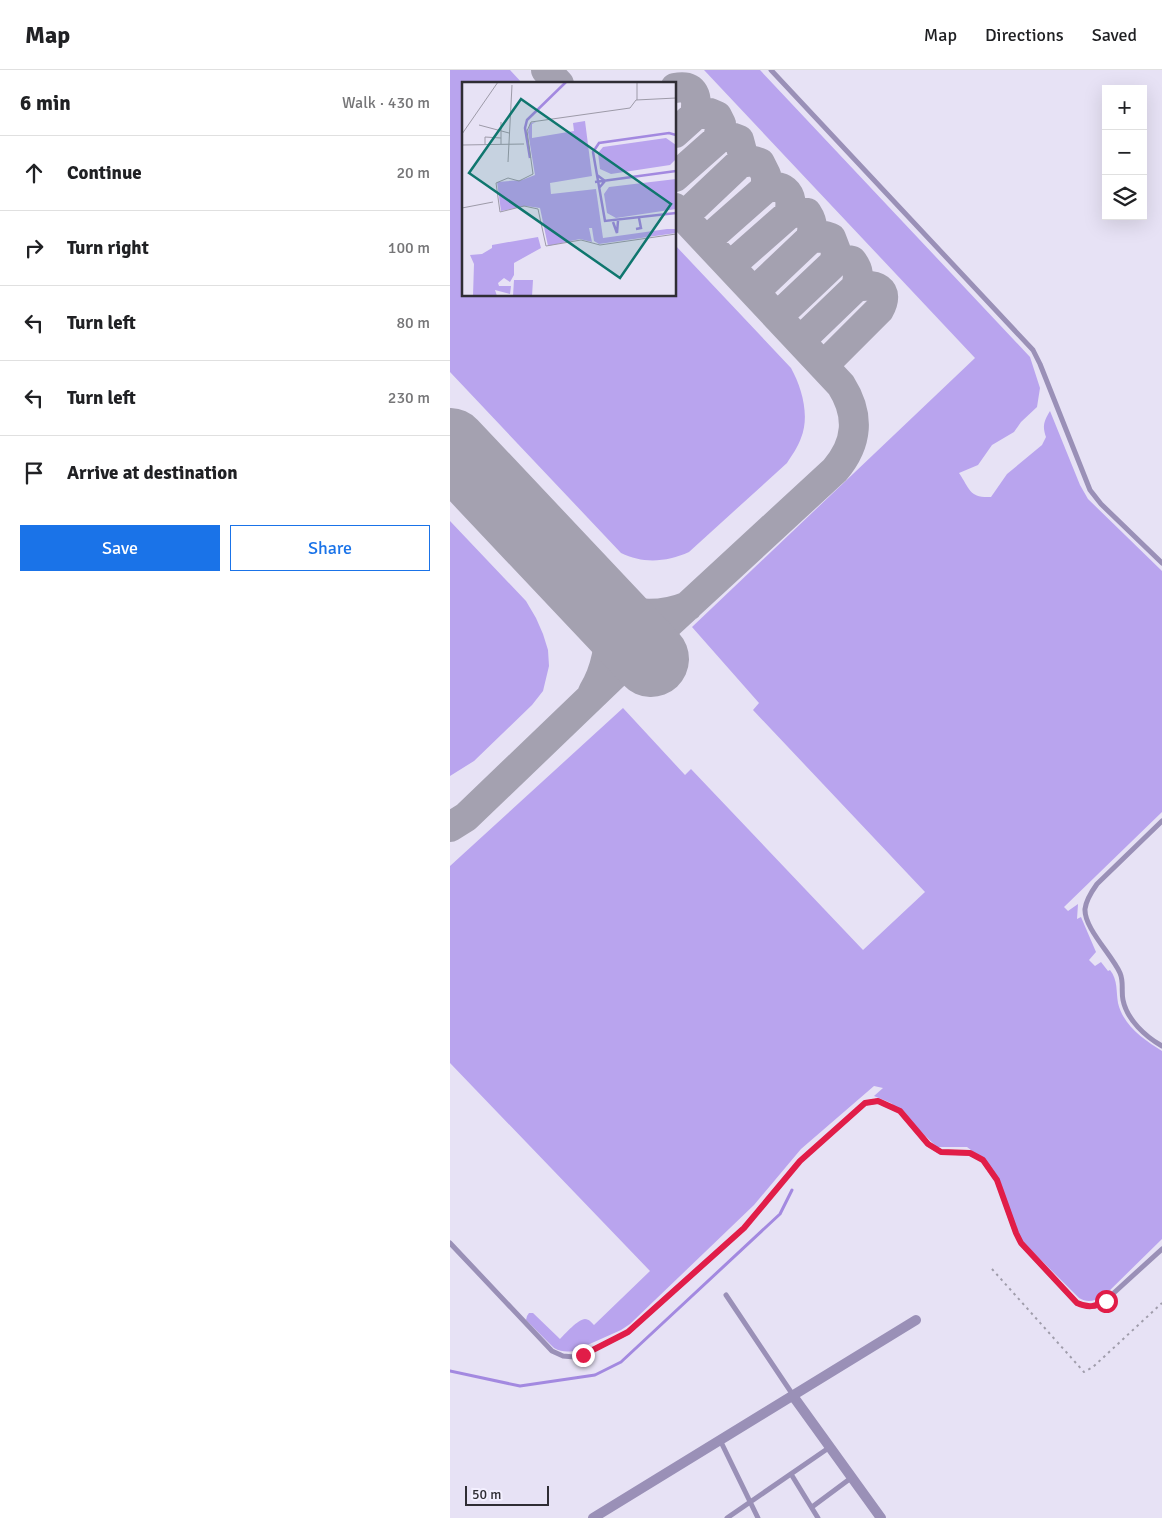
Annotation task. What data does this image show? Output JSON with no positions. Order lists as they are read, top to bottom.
{
  "scale_bar": "50 m",
  "page": {
    "header": "Map",
    "nav": ["Map", "Directions", "Saved"],
    "heading": ["6 min", "Walk · 430 m"],
    "map_buttons": ["+", "−"],
    "list": [
      ["Continue", "20 m"],
      ["Turn right", "100 m"],
      ["Turn left", "80 m"],
      ["Turn left", "230 m"],
      "Arrive at destination"
    ],
    "buttons": ["Save", "Share"],
    "scale": "50 m"
  }
}
